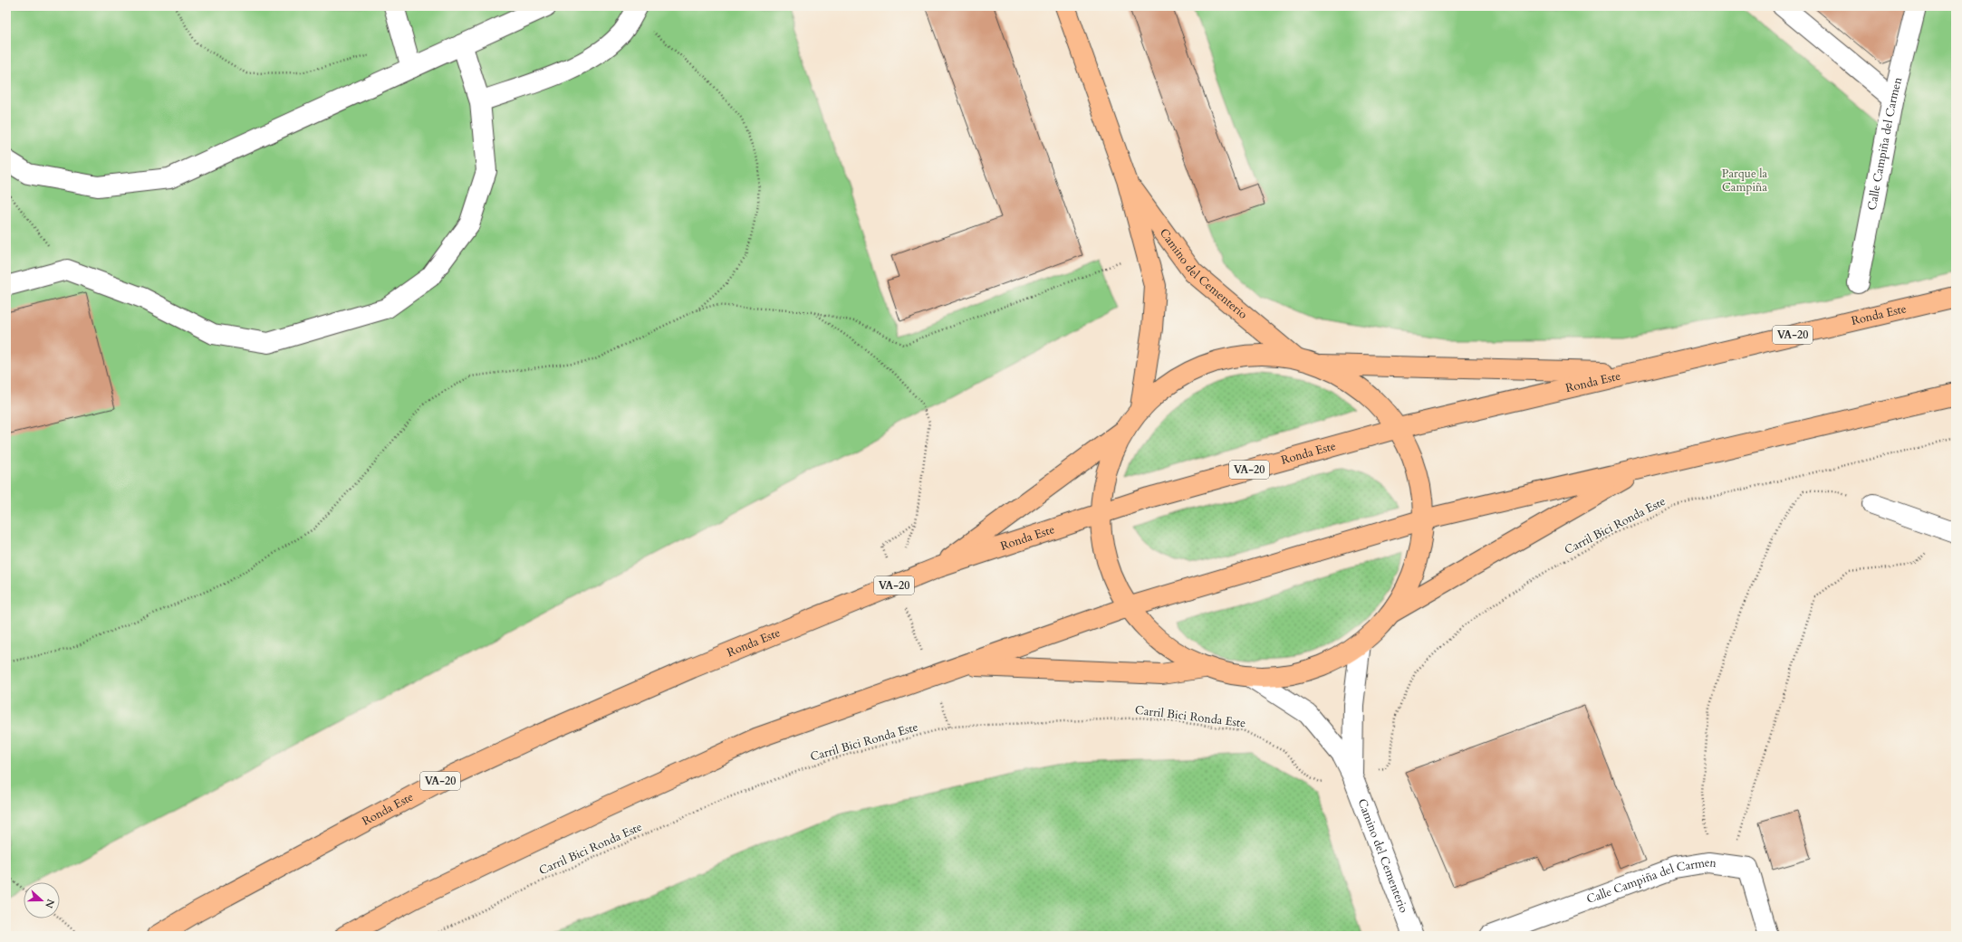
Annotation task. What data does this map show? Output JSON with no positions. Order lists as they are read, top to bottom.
{
  "streets": {
    "main road": ["Camino del Cementerio", "Ronda Este", "VA-20"],
    "street": ["Calle Campiña del Carmen"],
    "path": ["Carril Bici Ronda Este"]
  },
  "parks": ["Parque la Campiña"],
  "north": "right"
}
